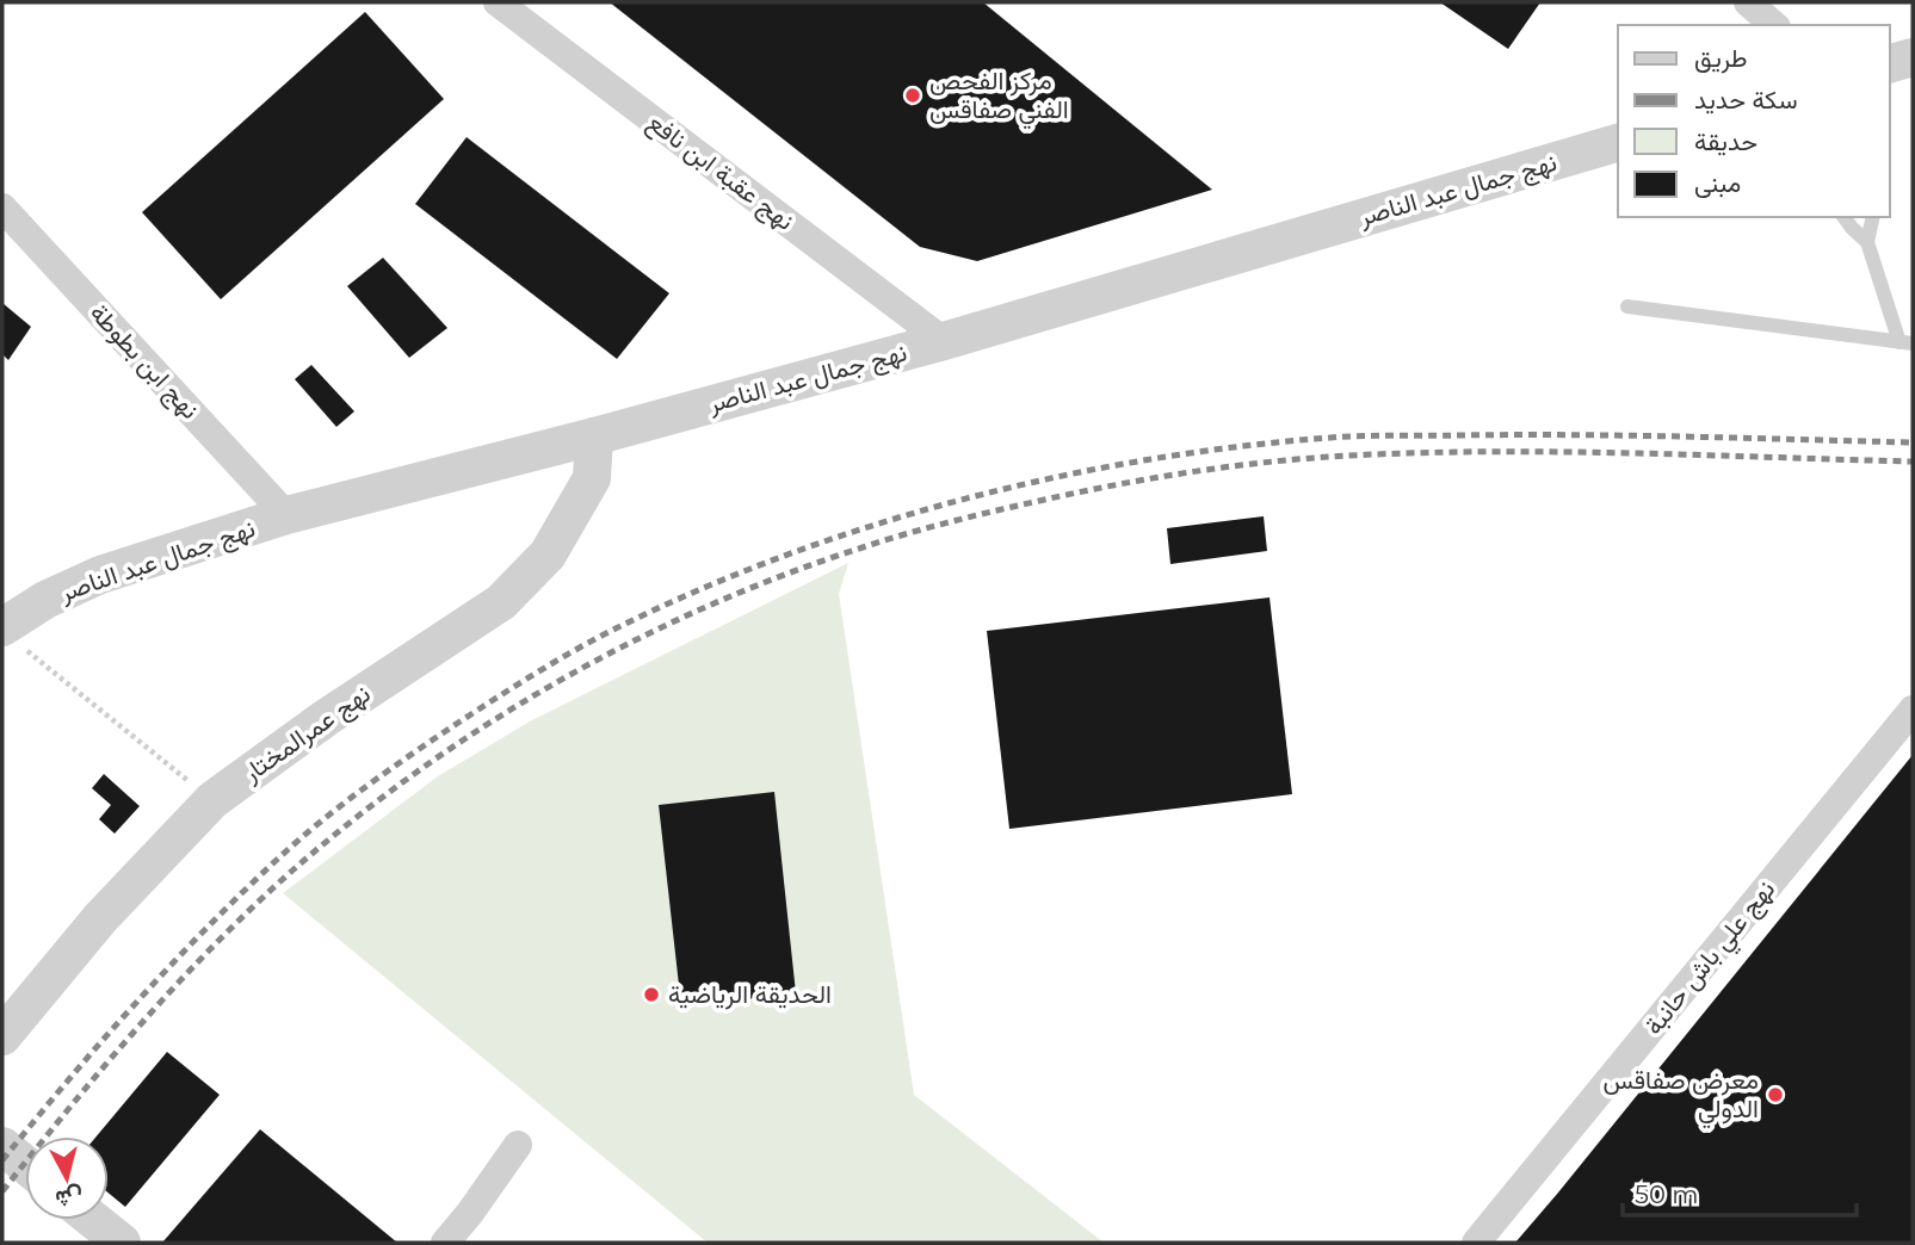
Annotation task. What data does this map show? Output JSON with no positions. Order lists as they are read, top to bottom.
{
  "streets": {
    "street": [
      "نهج عقبة ابن نافع",
      "نهج جمال عبد الناصر",
      "نهج ابن بطوطة",
      "نهج عمرالمختار",
      "نهج علي باش حانبة"
    ]
  },
  "crossings": [
    ["نهج عقبة ابن نافع", "نهج جمال عبد الناصر"],
    ["نهج جمال عبد الناصر", "نهج ابن بطوطة"],
    ["نهج جمال عبد الناصر", "نهج عمرالمختار"]
  ],
  "places": ["مركز الفحص الفني صفاقس", "الحديقة الرياضية", "معرض صفاقس الدولي"],
  "legend": [
    "طريق",
    "سكة حديد",
    "حديقة",
    "مبنى"
  ],
  "scale_bar": "50 m",
  "north": "bottom"
}
